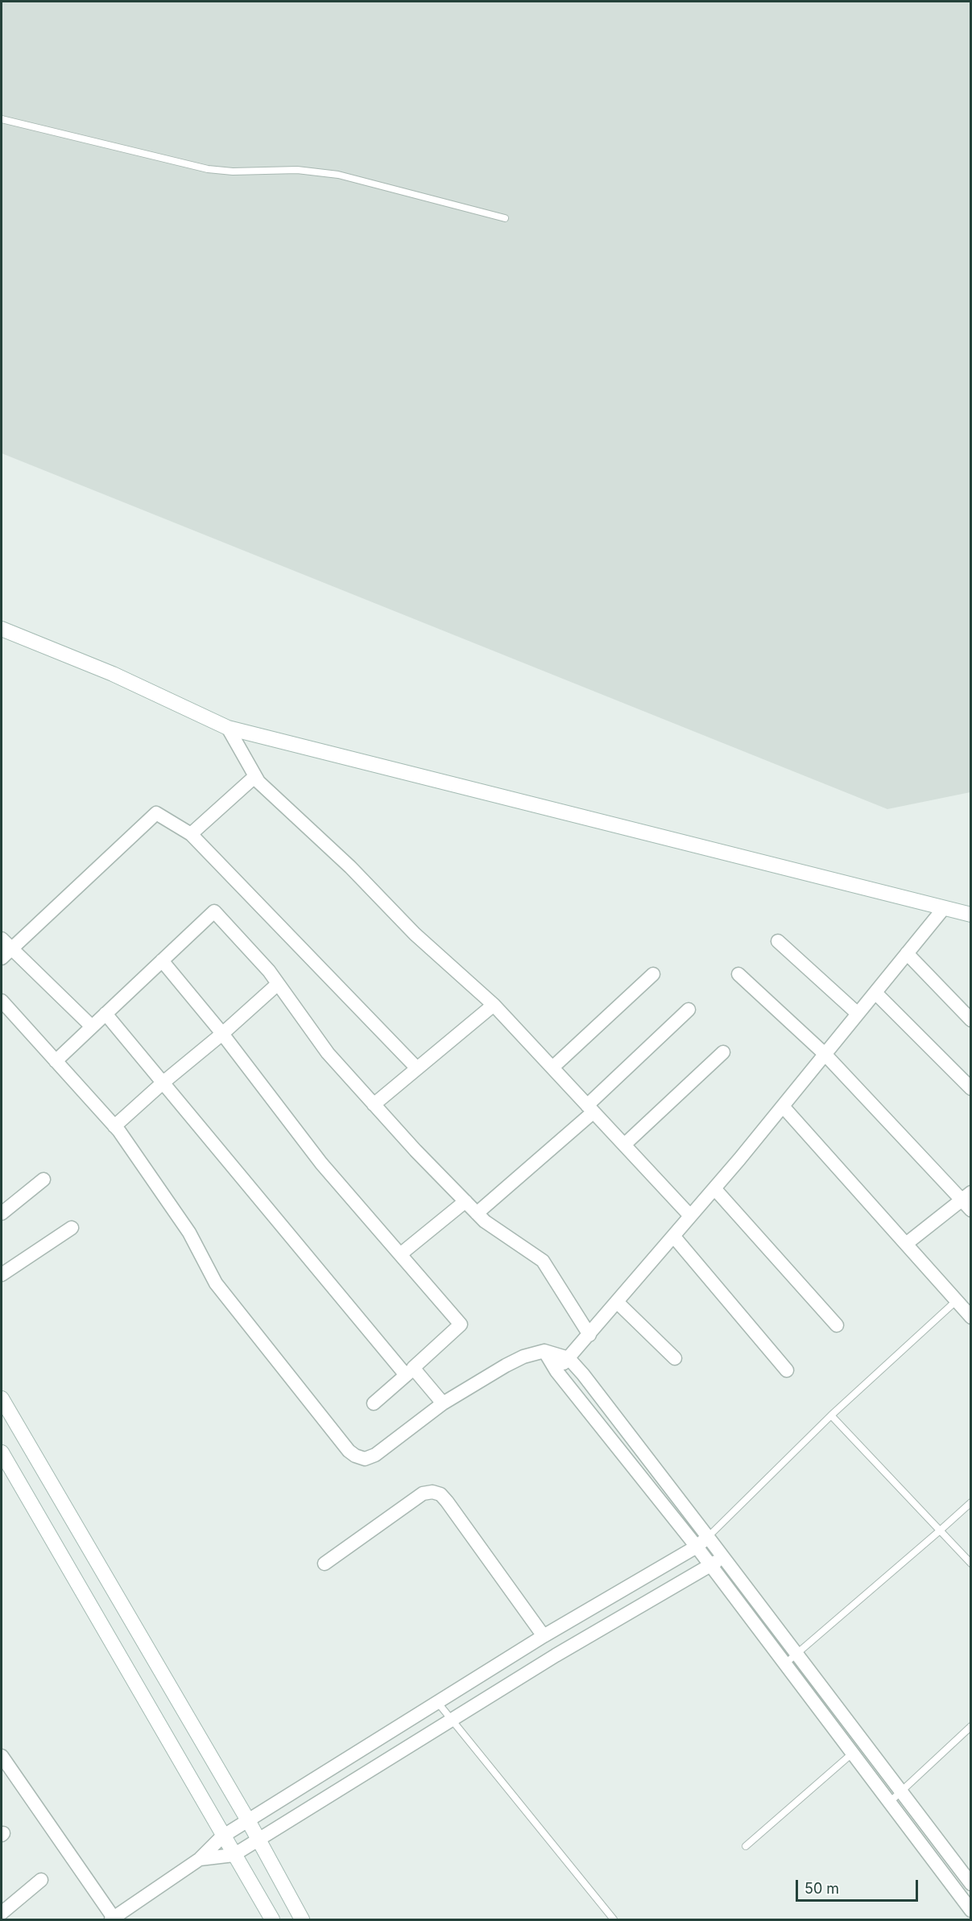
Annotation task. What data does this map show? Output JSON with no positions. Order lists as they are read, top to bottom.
{
  "scale_bar": "50 m"
}
